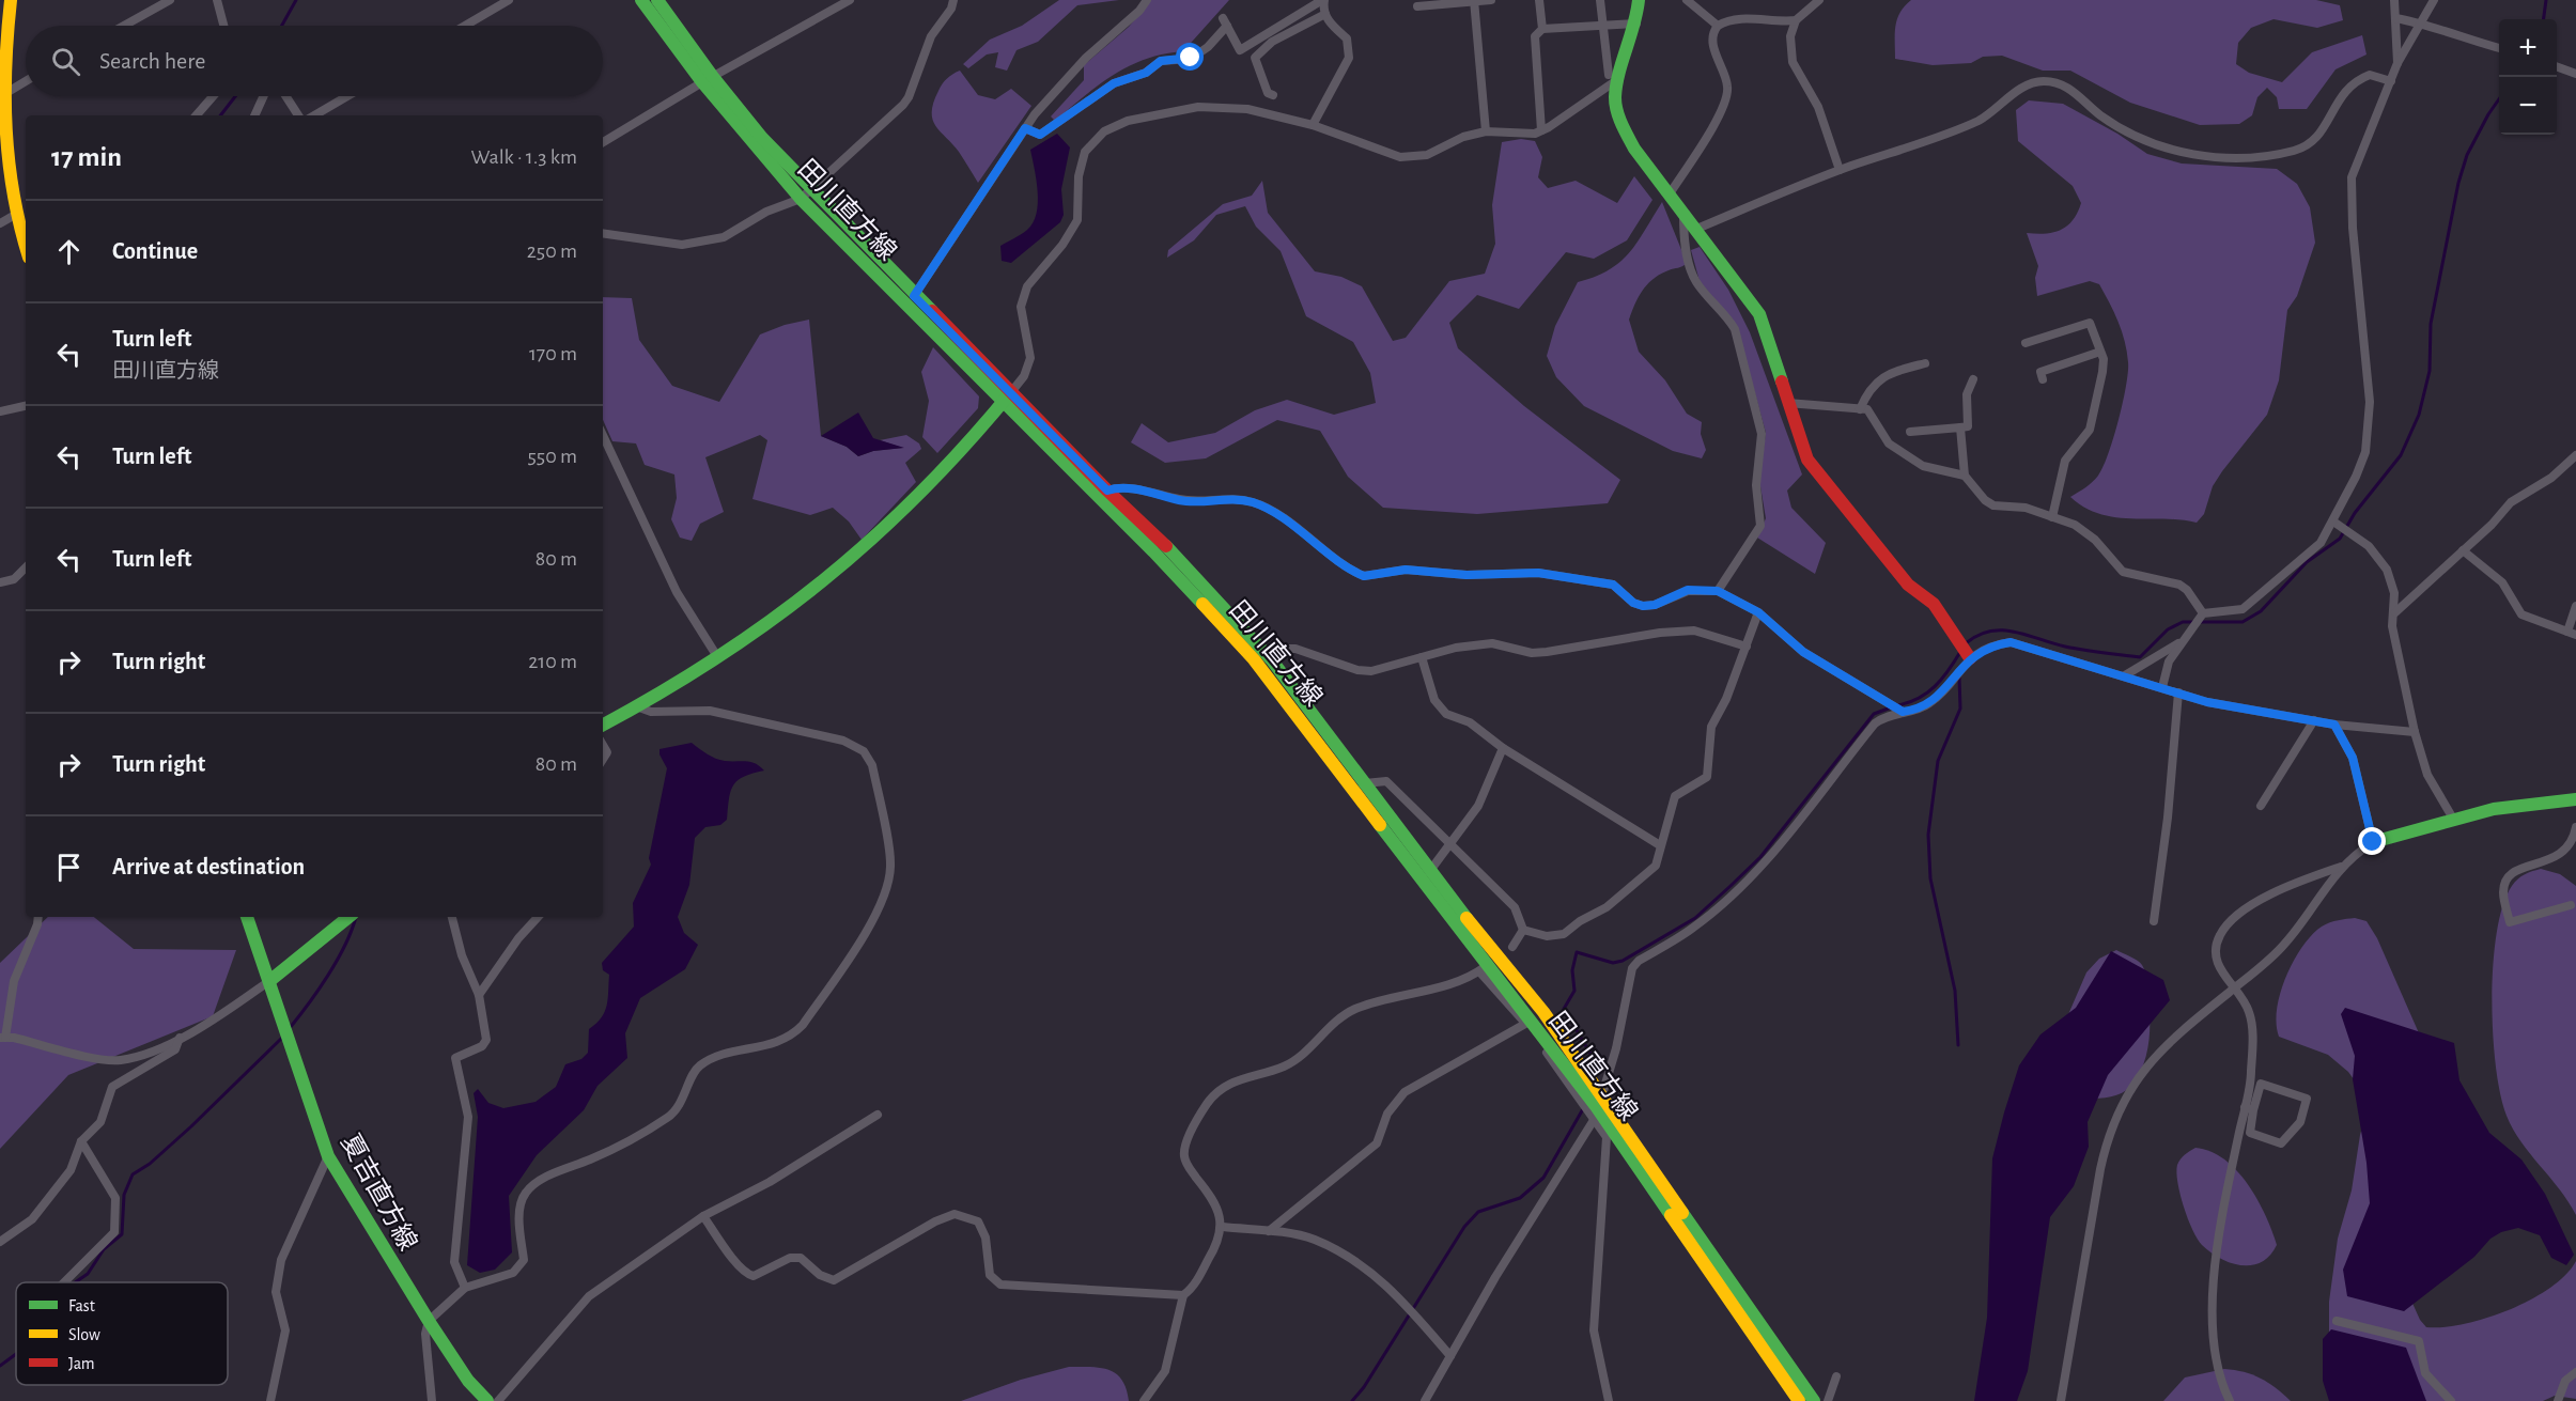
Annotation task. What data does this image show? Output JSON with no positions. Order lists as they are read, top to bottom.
{
  "streets": {
    "main road": ["田川直方線", "夏吉直方線"]
  },
  "legend": ["Fast", "Slow", "Jam"],
  "page": {
    "map_buttons": ["+", "−"],
    "search": "Search here",
    "heading": ["17 min", "Walk · 1.3 km"],
    "list": [
      ["Continue", "250 m"],
      ["Turn left", "田川直方線", "170 m"],
      ["Turn left", "550 m"],
      ["Turn left", "80 m"],
      ["Turn right", "210 m"],
      ["Turn right", "80 m"],
      "Arrive at destination"
    ]
  }
}
